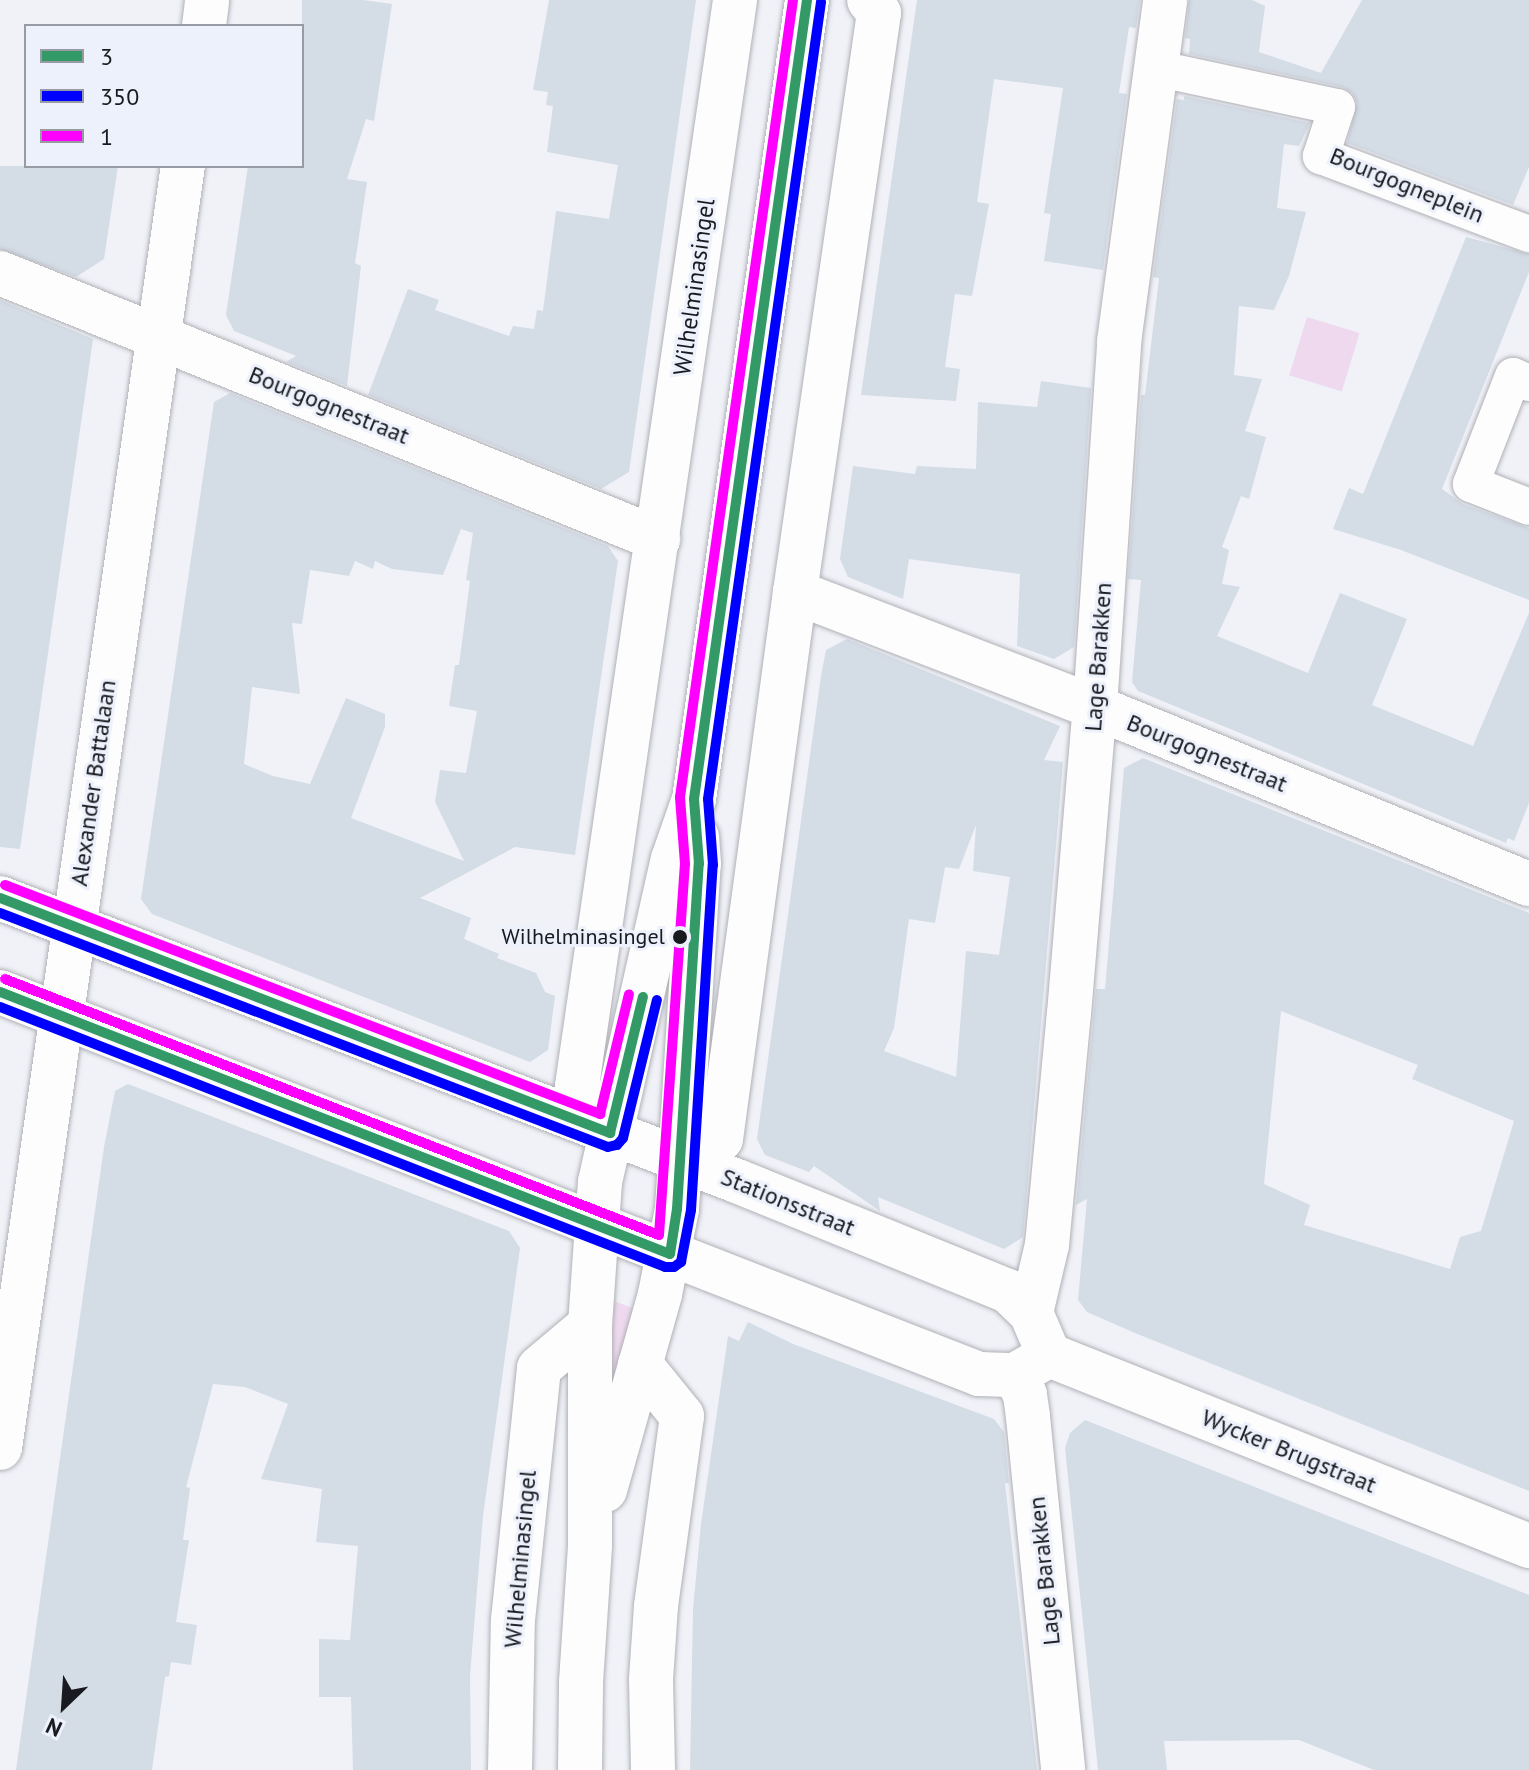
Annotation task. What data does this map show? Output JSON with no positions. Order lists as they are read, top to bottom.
{
  "streets": {
    "street": [
      "Bourgogneplein",
      "Wilhelminasingel",
      "Bourgognestraat",
      "Lage Barakken",
      "Alexander Battalaan",
      "Stationsstraat",
      "Wycker Brugstraat"
    ]
  },
  "crossings": [
    ["Bourgogneplein", "Lage Barakken"],
    ["Wilhelminasingel", "Bourgognestraat"],
    ["Wilhelminasingel", "Stationsstraat"],
    ["Bourgognestraat", "Lage Barakken"],
    ["Bourgognestraat", "Alexander Battalaan"],
    ["Lage Barakken", "Stationsstraat"],
    ["Lage Barakken", "Wycker Brugstraat"],
    ["Alexander Battalaan", "Stationsstraat"]
  ],
  "places": ["Wilhelminasingel"],
  "lines": ["transit line 3", "transit line 1", "transit line 350"],
  "legend": ["3", "350", "1"],
  "north": "bottom left"
}
